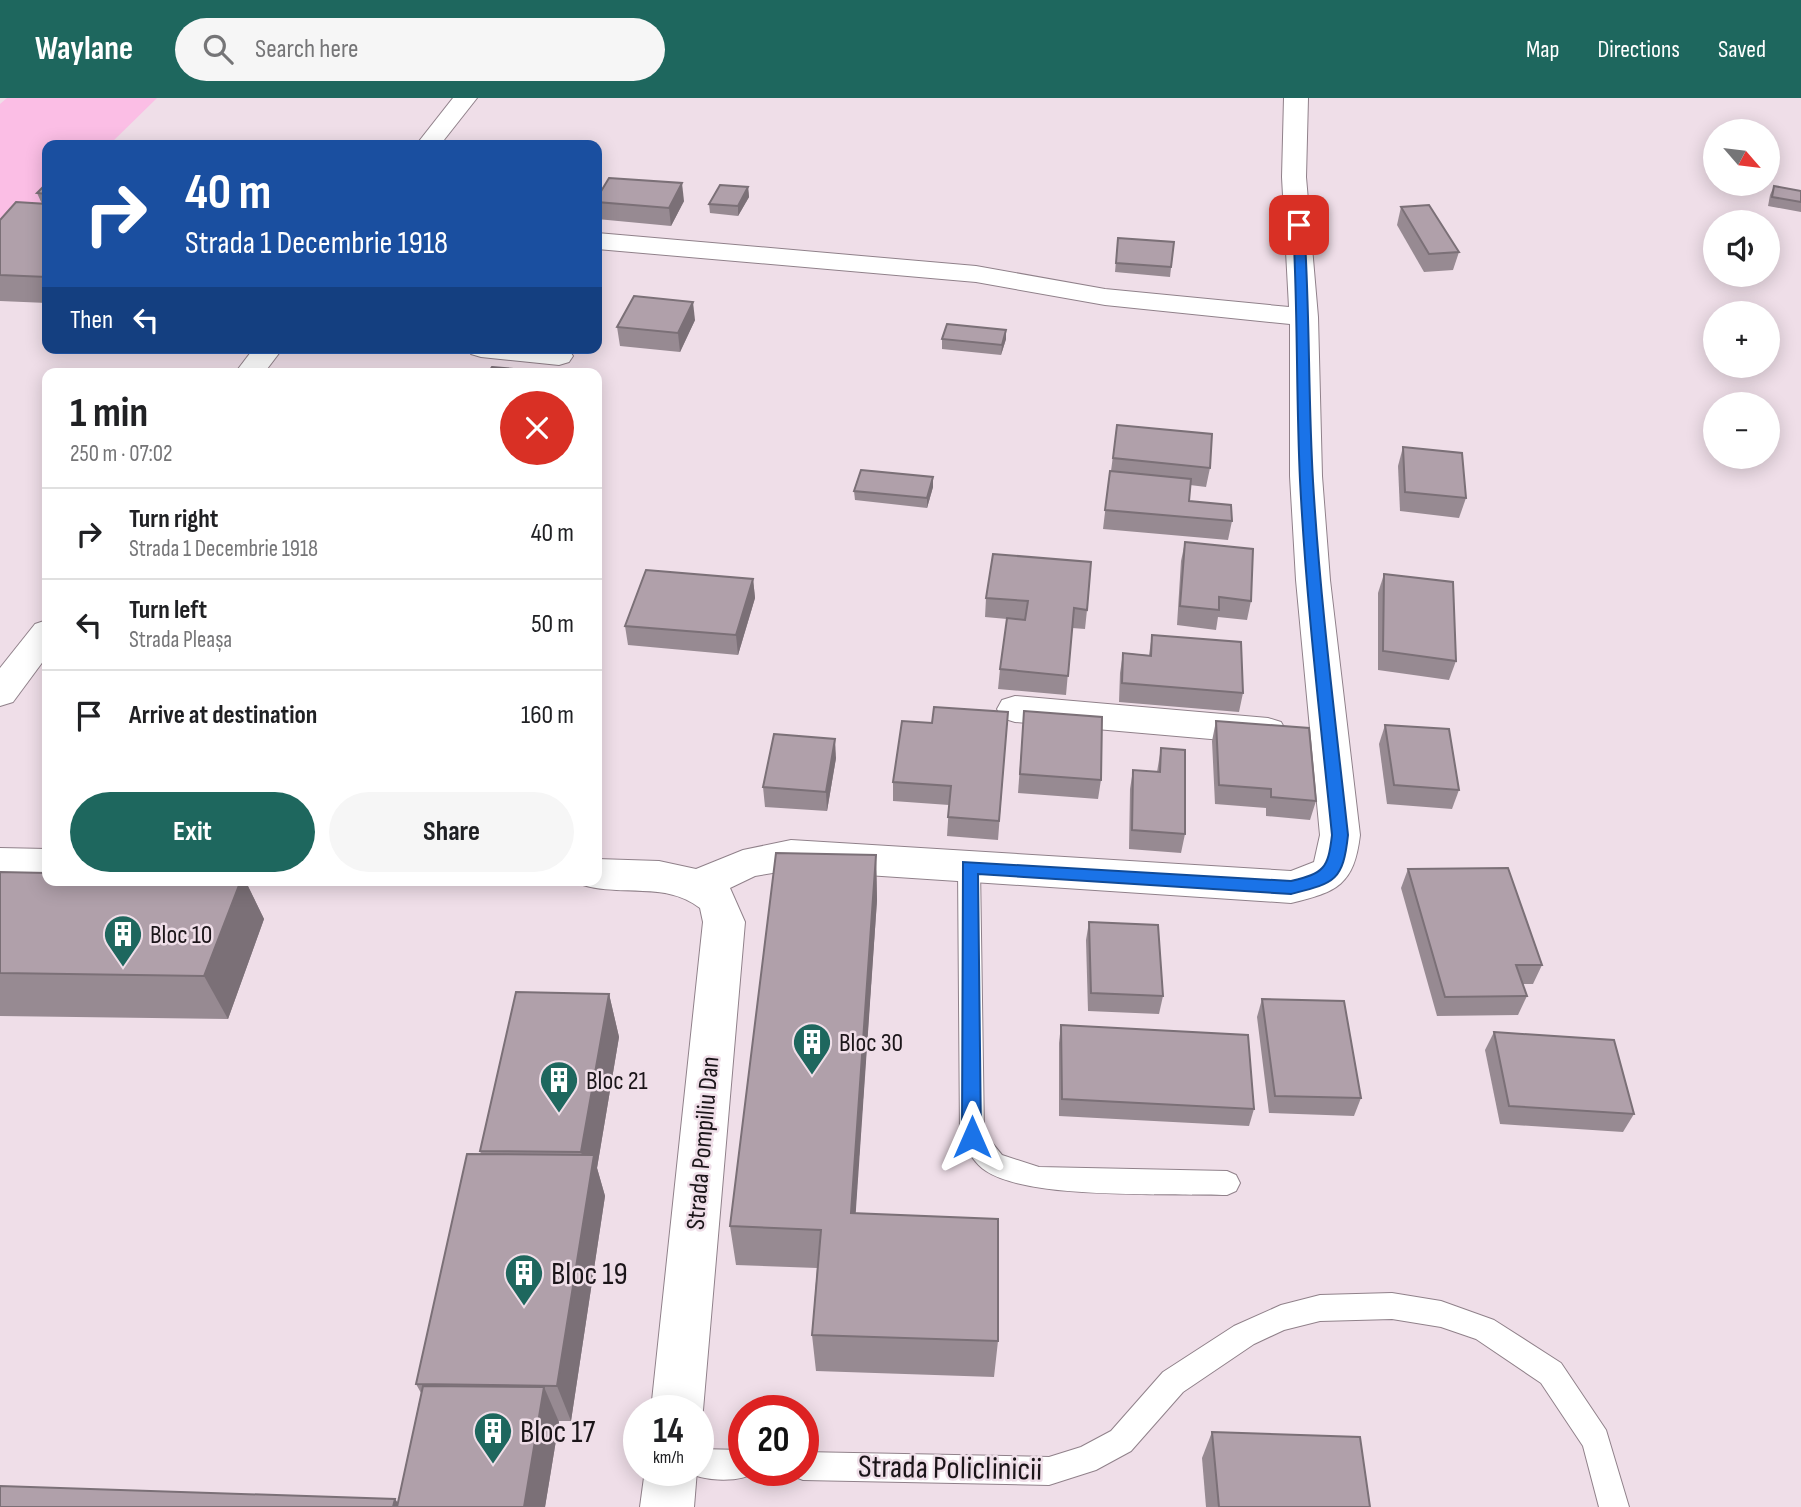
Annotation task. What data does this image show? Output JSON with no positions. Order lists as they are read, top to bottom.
{
  "streets": {
    "street": ["Strada Pompiliu Dan"],
    "lane": ["Strada Policlinicii"]
  },
  "places": {
    "building": [
      "Bloc 10",
      "Bloc 30",
      "Bloc 21",
      "Bloc 19",
      "Bloc 17"
    ]
  },
  "north": "bottom right",
  "page": {
    "header": "Waylane",
    "search": "Search here",
    "nav": ["Map", "Directions", "Saved"],
    "map_buttons": ["+", "−"],
    "turn": ["40 m", "Strada 1 Decembrie 1918"],
    "then": "Then",
    "heading": ["1 min", "250 m · 07:02"],
    "list": [
      {
        "name": "Turn right",
        "note": "Strada 1 Decembrie 1918",
        "value": "40 m"
      },
      {
        "name": "Turn left",
        "note": "Strada Pleașa",
        "value": "50 m"
      },
      {
        "name": "Arrive at destination",
        "value": "160 m"
      }
    ],
    "buttons": ["Exit", "Share"],
    "speed": "14 km/h",
    "limit": "20"
  }
}
